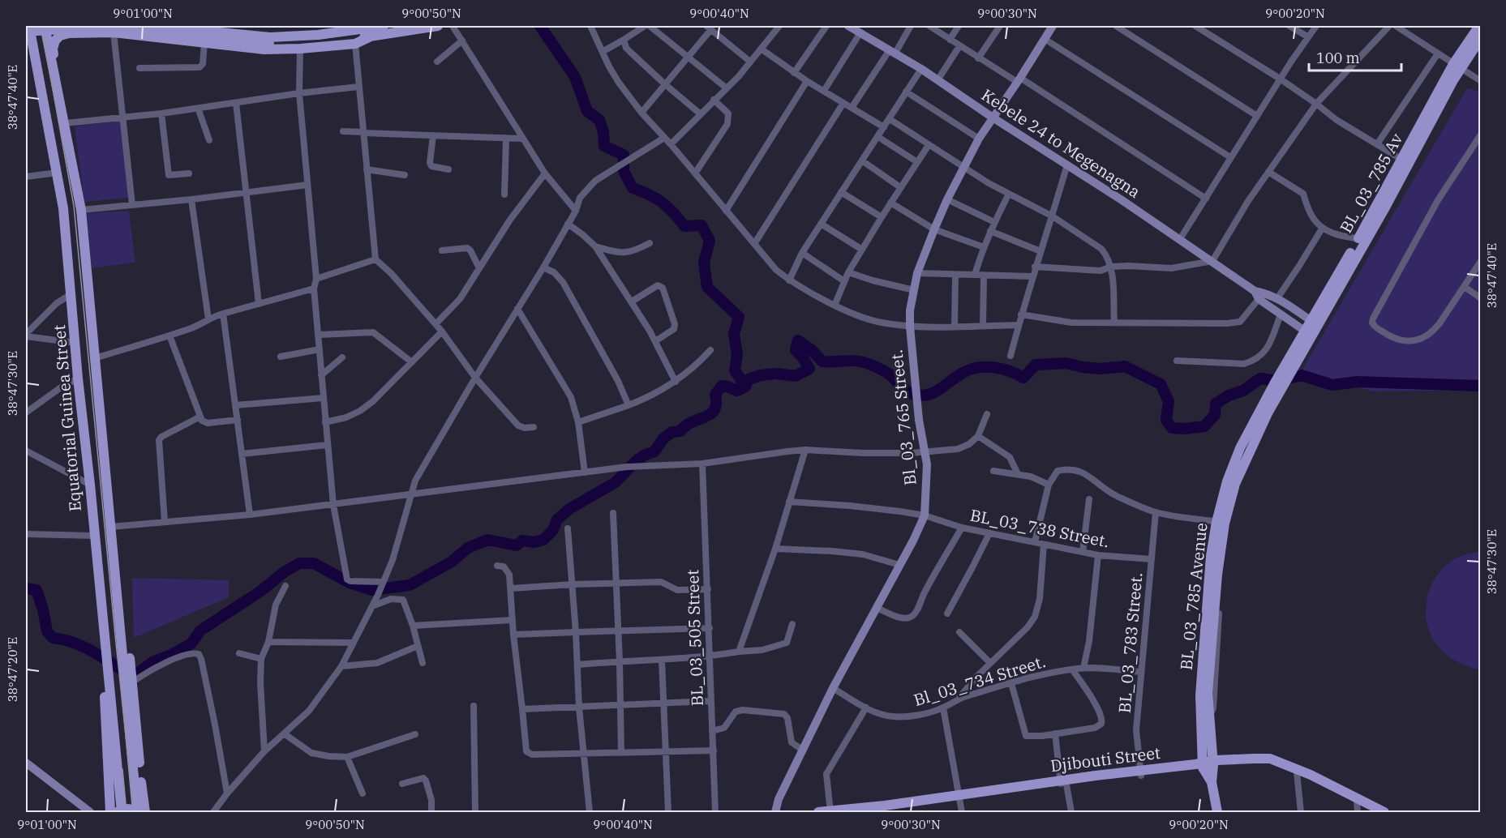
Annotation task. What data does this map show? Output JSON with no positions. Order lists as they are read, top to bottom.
{
  "streets": {
    "main road": [
      "BL_03_785 Av",
      "Equatorial Guinea Street",
      "BL_03_785 Avenue",
      "Djibouti Street"
    ],
    "street": [
      "Kebele 24 to Megenagna",
      "Bl_03_765 Street.",
      "BL_03_738 Street.",
      "BL_03_505 Street",
      "BL_03_783 Street.",
      "Bl_03_734 Street."
    ]
  },
  "crossings": [
    ["Kebele 24 to Megenagna", "BL_03_785 Av"],
    ["Kebele 24 to Megenagna", "Bl_03_765 Street."],
    ["BL_03_785 Av", "BL_03_785 Avenue"],
    ["Bl_03_765 Street.", "BL_03_738 Street."],
    ["Bl_03_765 Street.", "Bl_03_734 Street."],
    ["BL_03_738 Street.", "BL_03_783 Street."],
    ["BL_03_785 Avenue", "Djibouti Street"],
    ["BL_03_783 Street.", "Bl_03_734 Street."],
    ["BL_03_783 Street.", "Djibouti Street"]
  ],
  "scale_bar": "100 m",
  "coordinates": [
    "9°01'00\"N",
    "9°00'50\"N",
    "9°00'40\"N",
    "9°00'30\"N",
    "9°00'20\"N",
    "38°47'40\"E",
    "38°47'30\"E",
    "38°47'20\"E"
  ]
}
